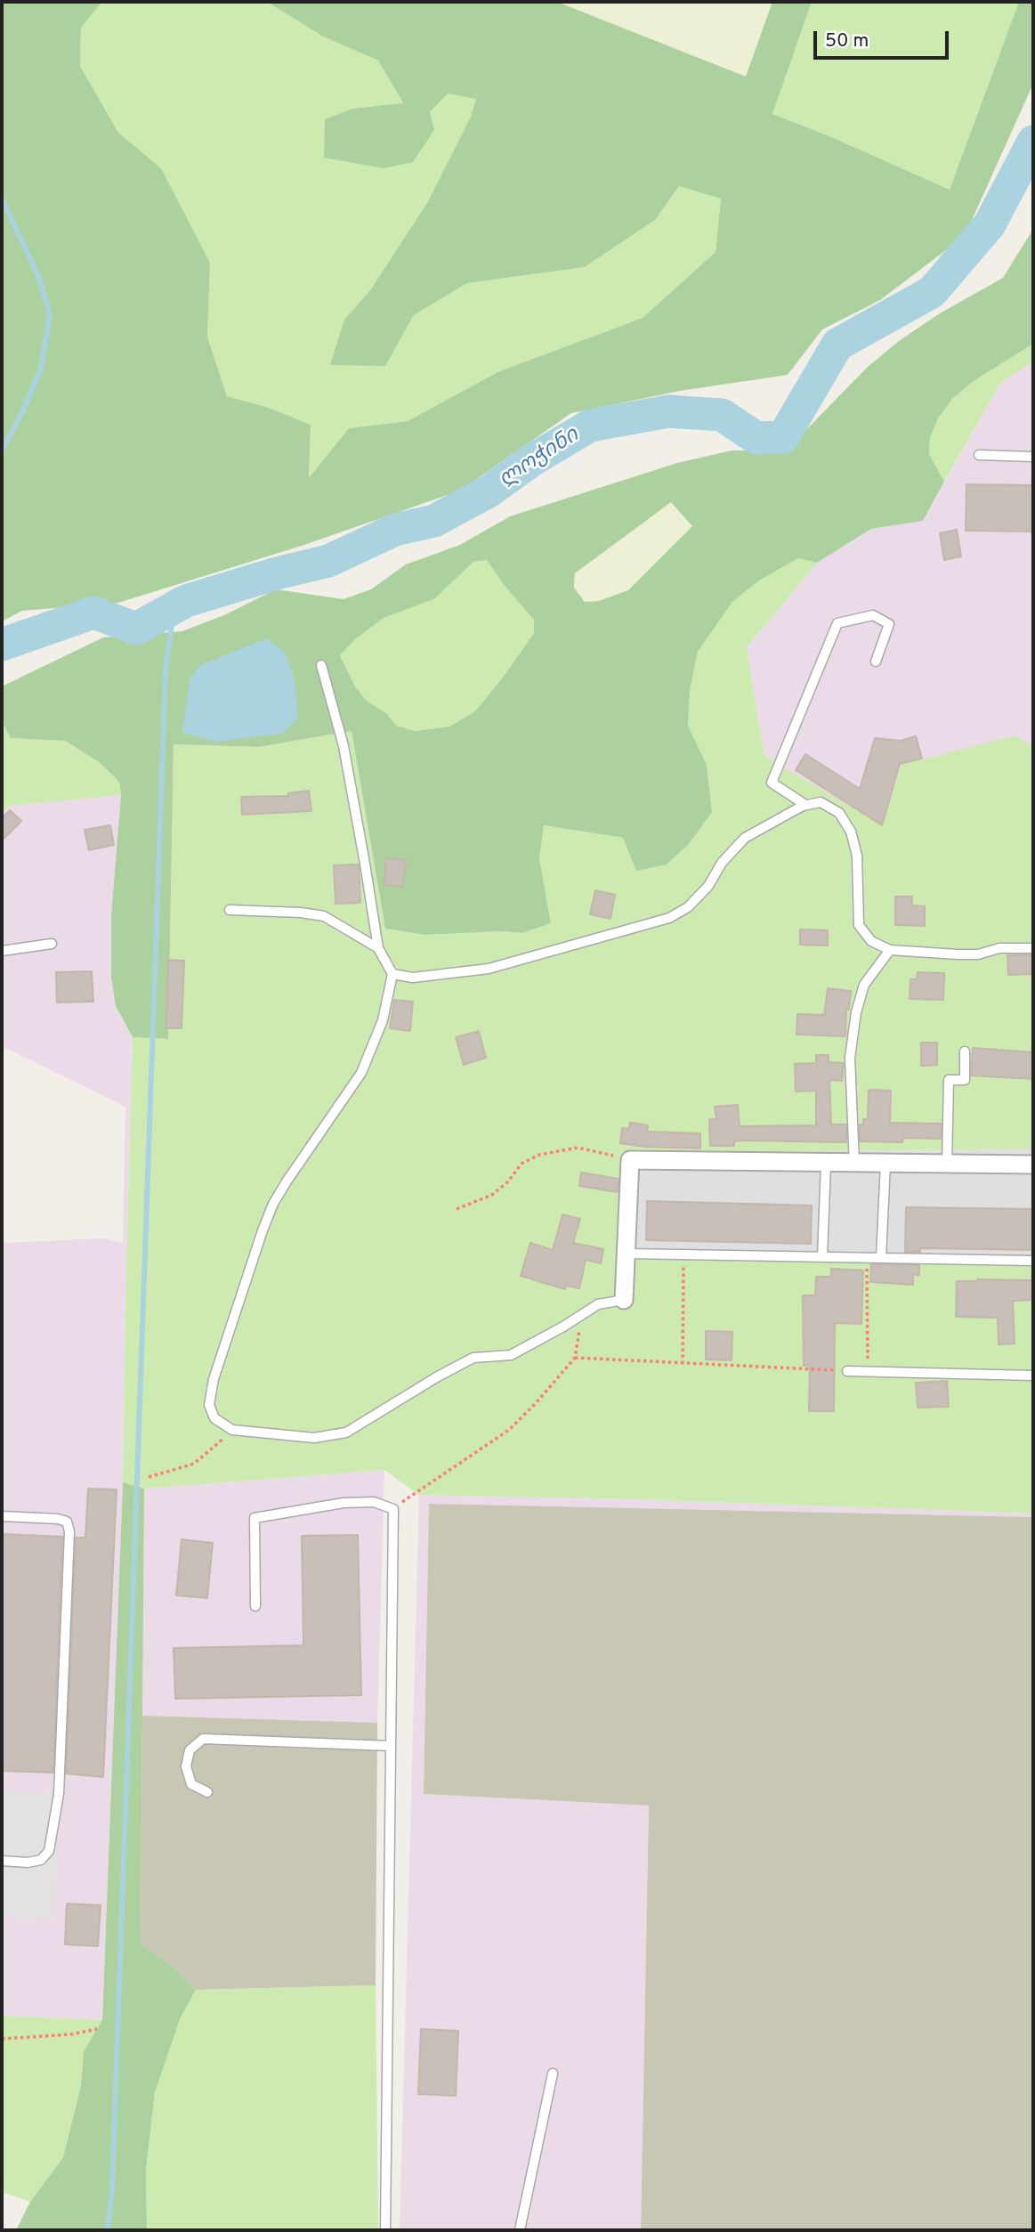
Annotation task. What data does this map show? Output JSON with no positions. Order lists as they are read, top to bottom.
{
  "water": ["ლოჭინი"],
  "scale_bar": "50 m"
}
